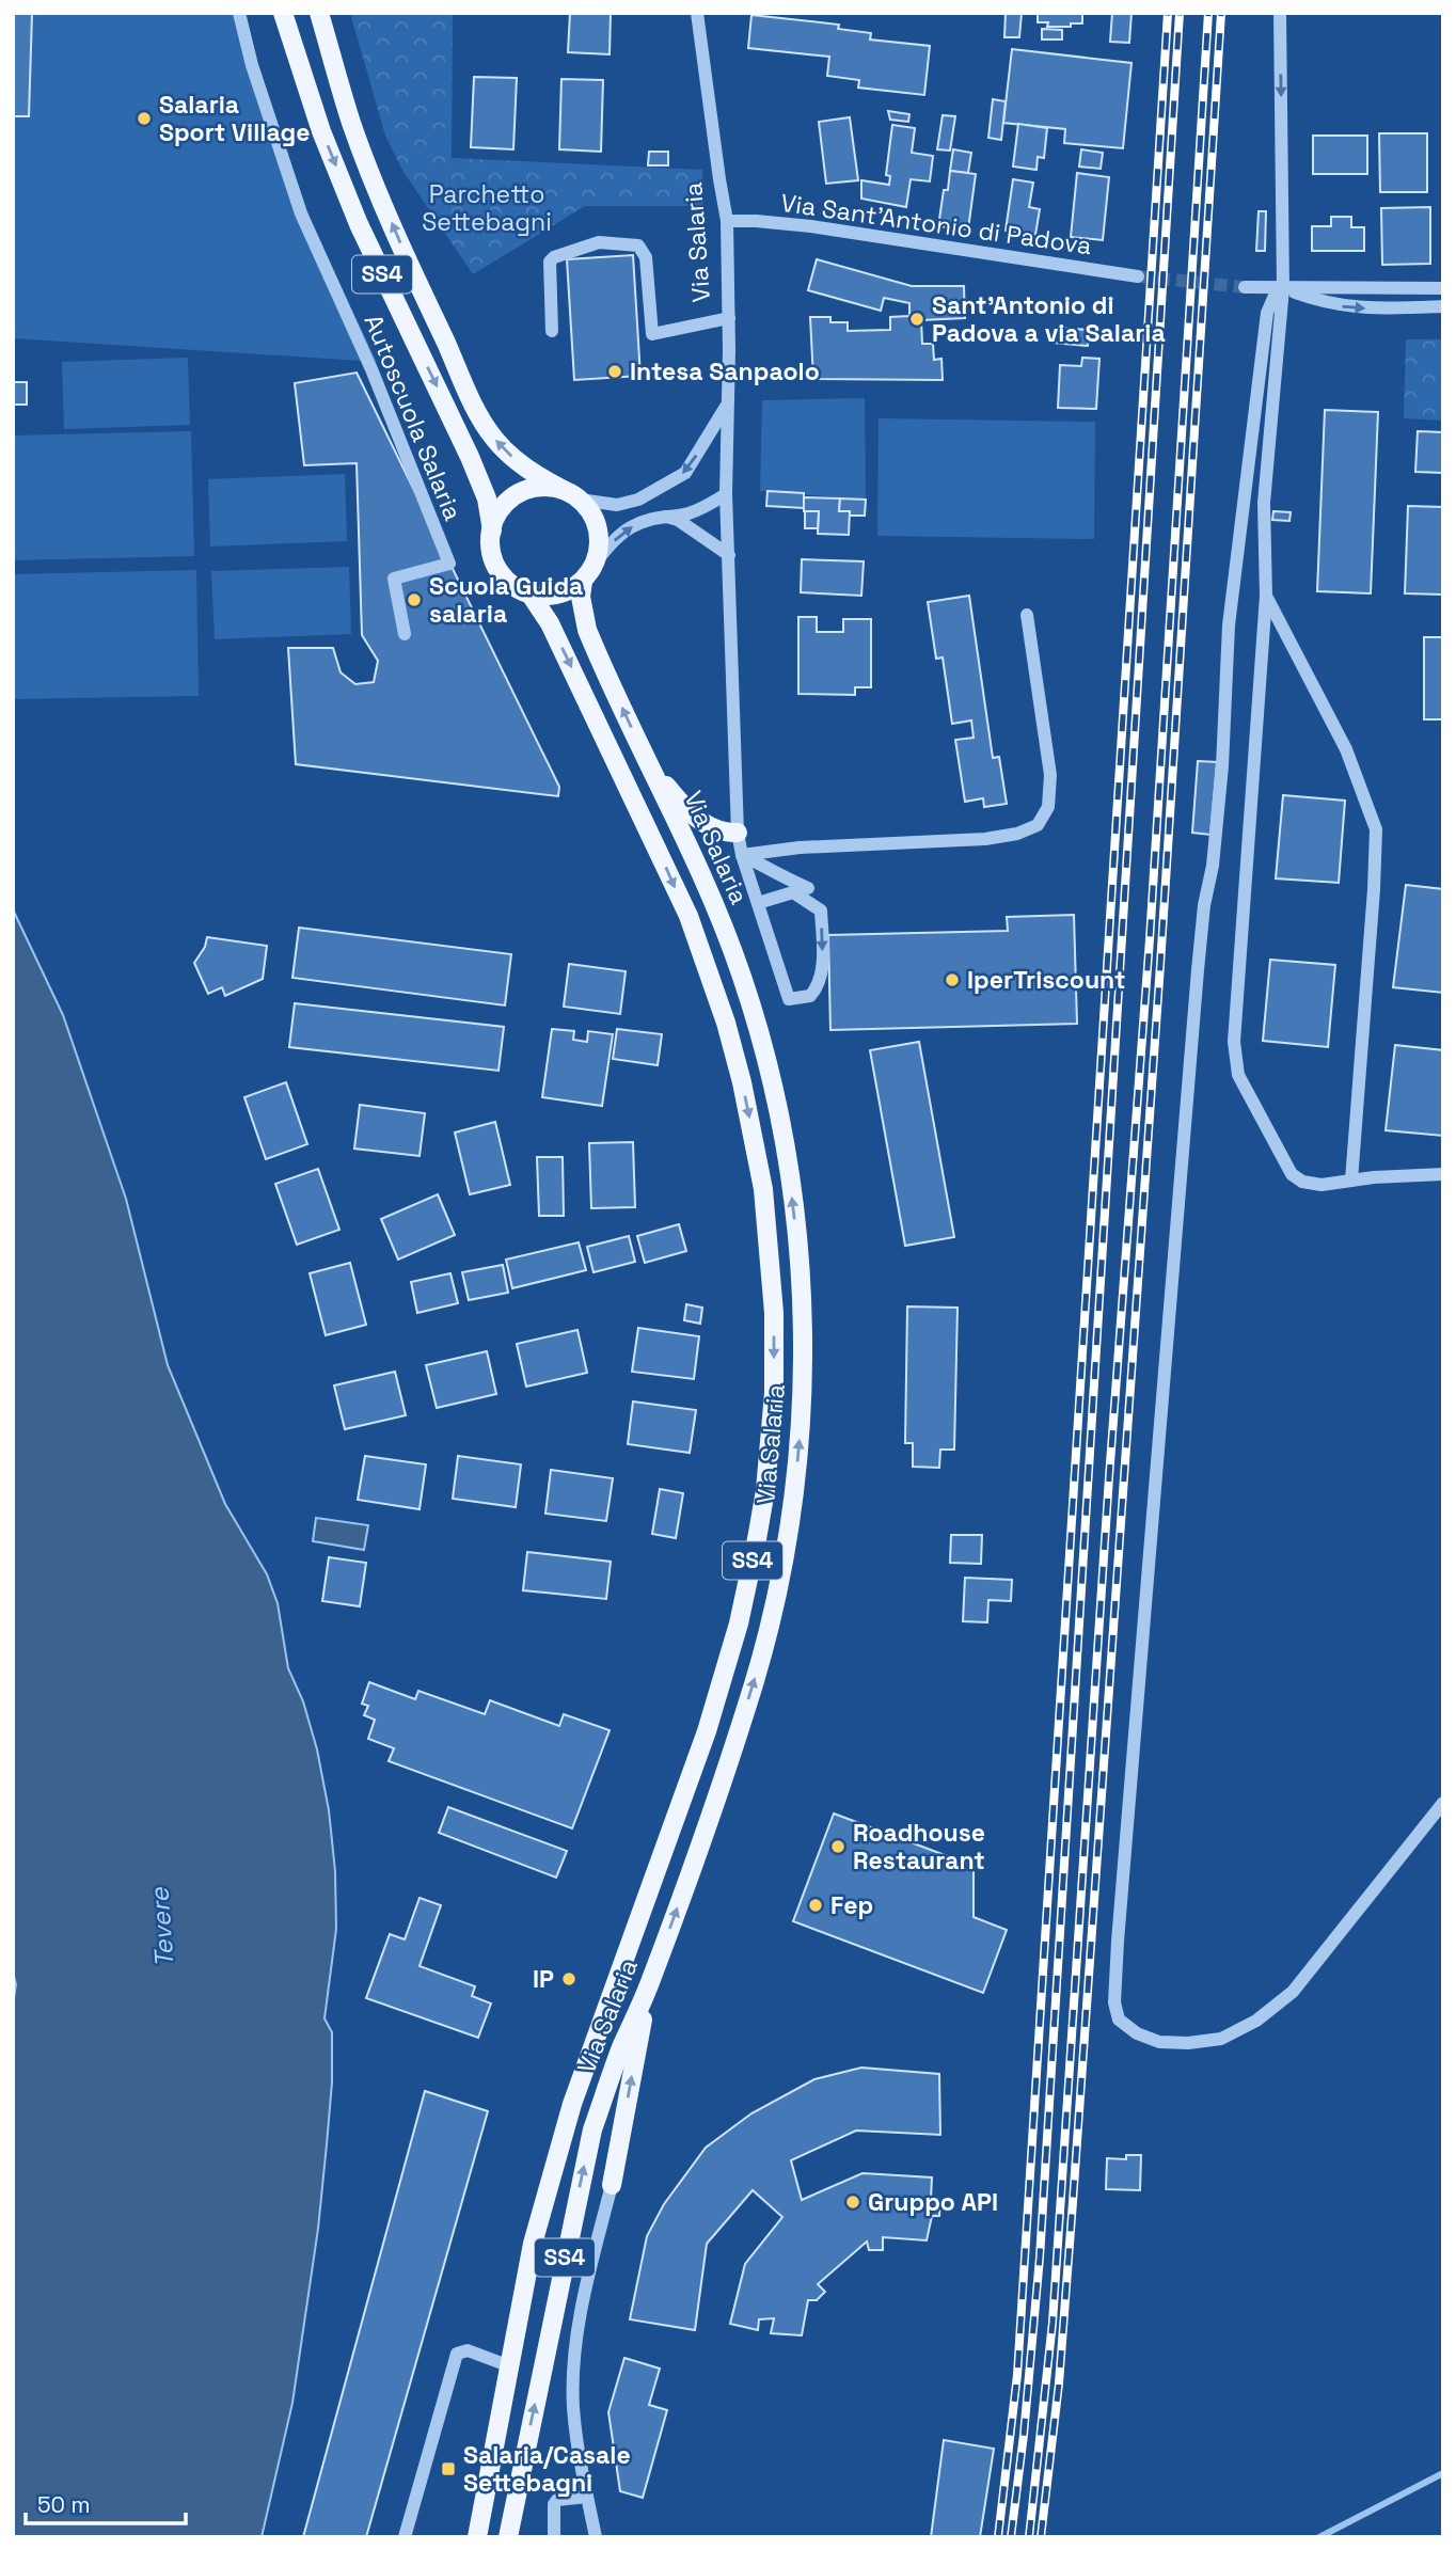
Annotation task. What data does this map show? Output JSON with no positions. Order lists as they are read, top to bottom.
{
  "streets": {
    "main road": ["Via Salaria", "SS4"],
    "street": ["Via Sant'Antonio di Padova", "Autoscuola Salaria"]
  },
  "crossings": [
    ["Via Sant'Antonio di Padova", "Via Salaria"],
    ["Via Salaria", "SS4"]
  ],
  "water": ["Tevere"],
  "parks": ["Parchetto Settebagni"],
  "places": {
    "other": [
      "Salaria Sport Village",
      "Sant'Antonio di Padova a via Salaria",
      "Intesa Sanpaolo",
      "Scuola Guida salaria",
      "IperTriscount",
      "Roadhouse Restaurant",
      "Fep",
      "IP",
      "Gruppo API"
    ],
    "transit": ["Salaria/Casale Settebagni"]
  },
  "scale_bar": "50 m"
}
